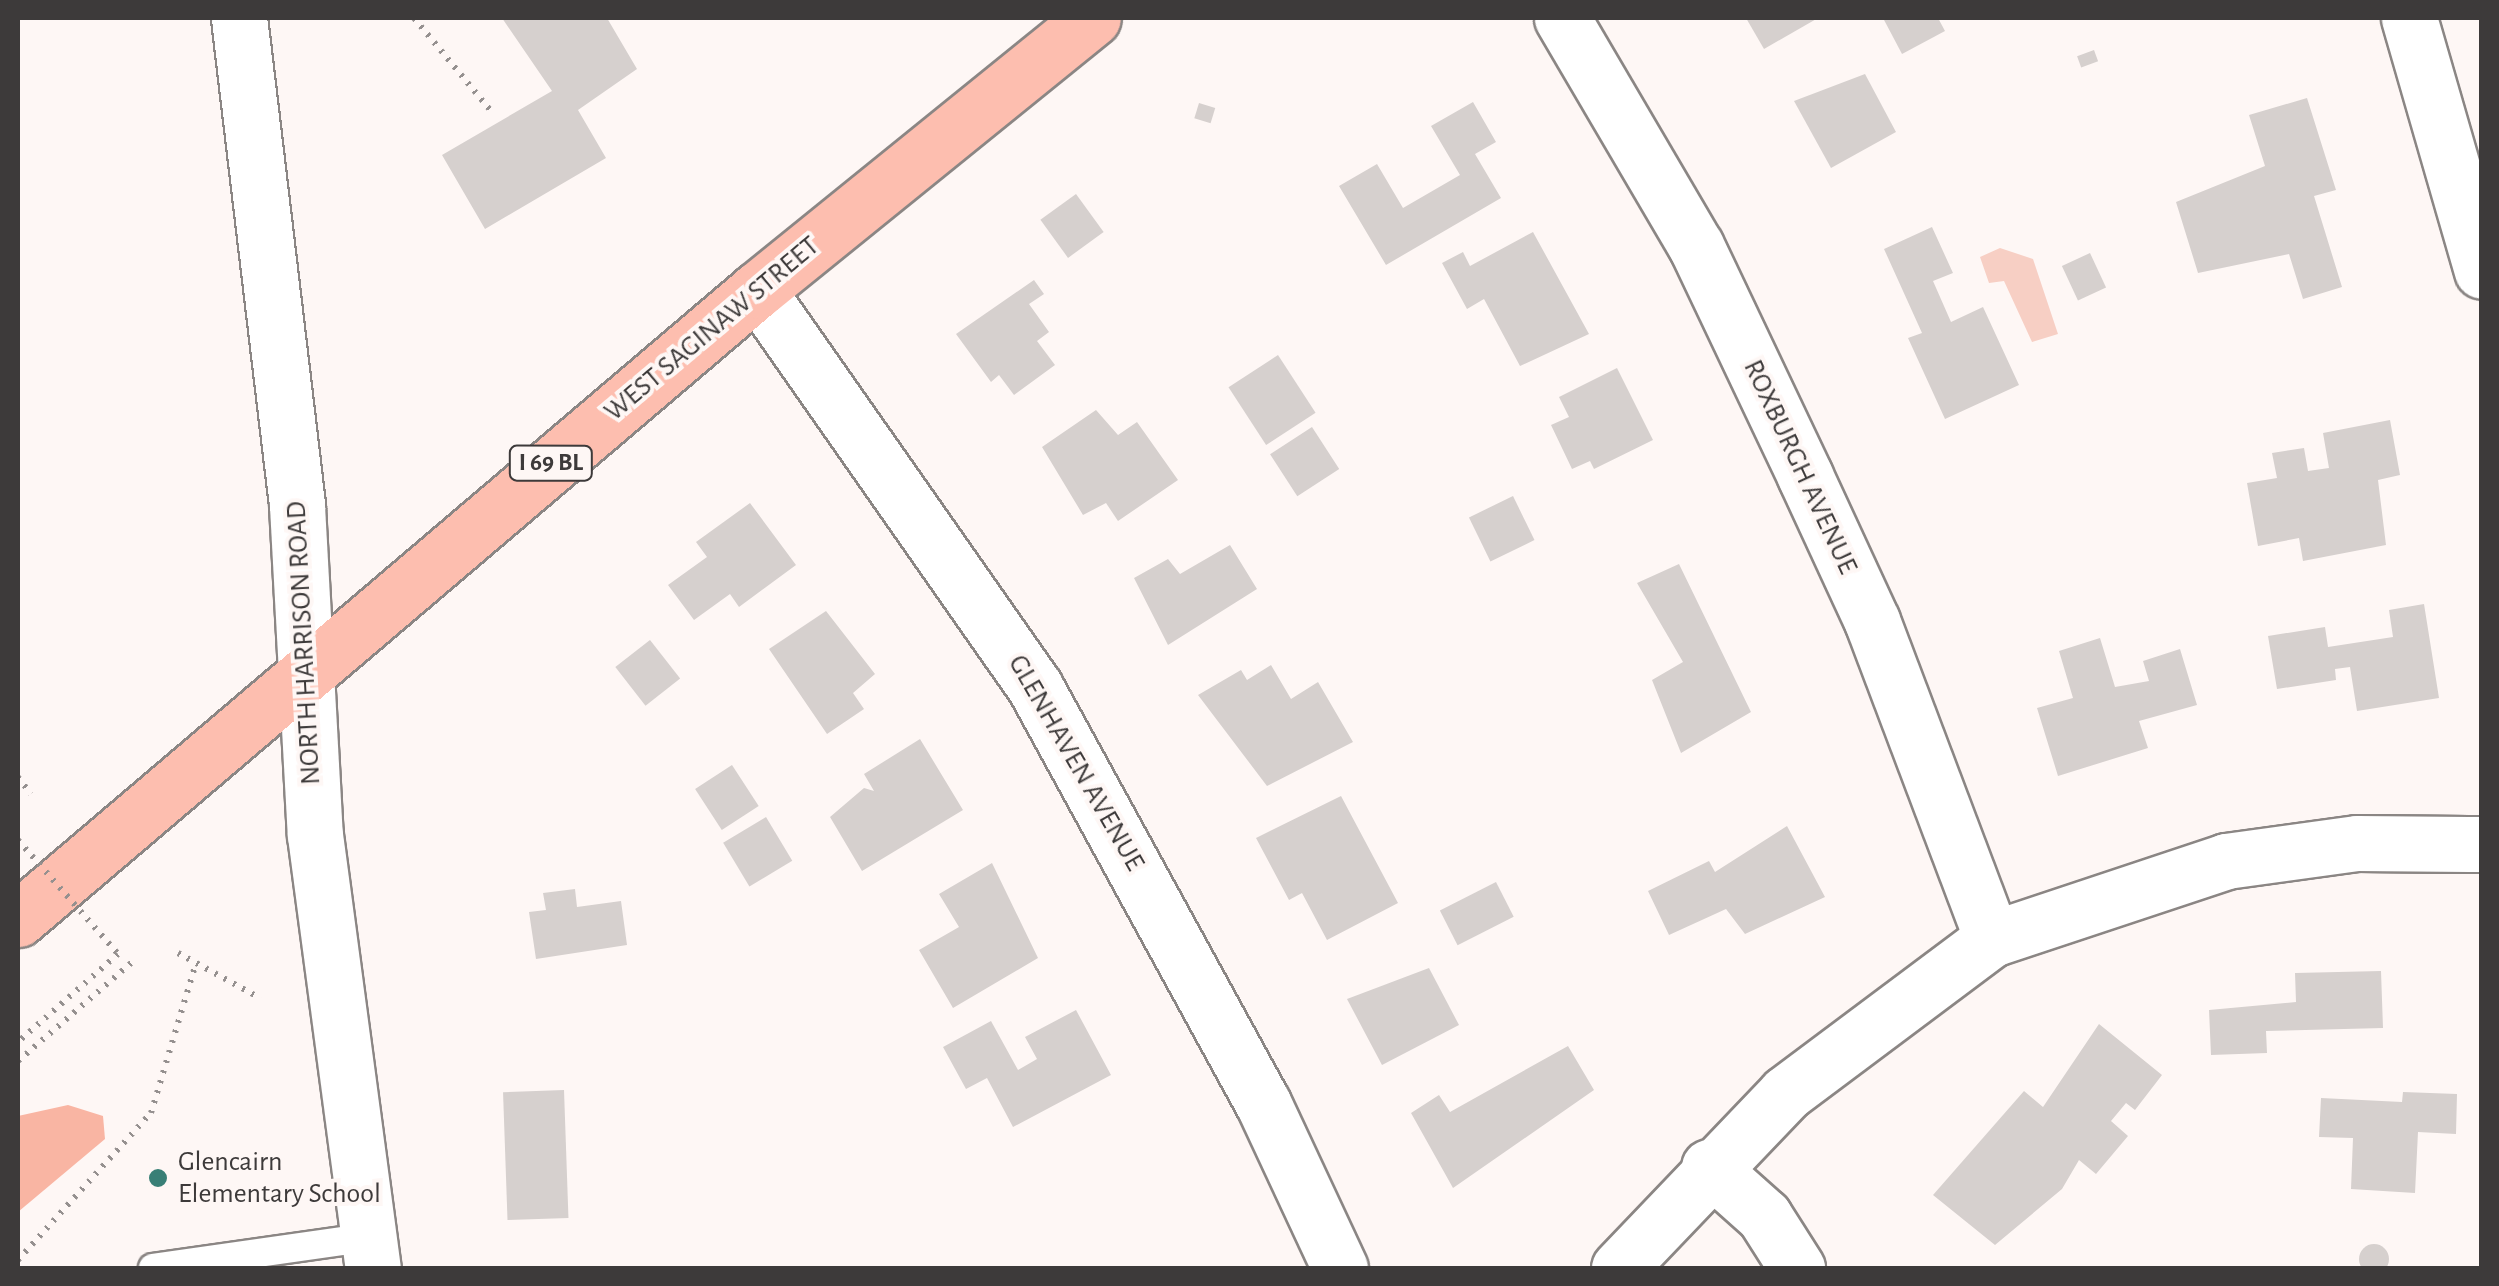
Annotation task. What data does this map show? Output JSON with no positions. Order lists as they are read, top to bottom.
{
  "streets": {
    "main road": ["WEST SAGINAW STREET", "I 69 BL"],
    "street": ["ROXBURGH AVENUE", "NORTH HARRISON ROAD", "GLENHAVEN AVENUE"]
  },
  "crossings": [
    ["WEST SAGINAW STREET", "NORTH HARRISON ROAD"],
    ["WEST SAGINAW STREET", "GLENHAVEN AVENUE"]
  ],
  "places": ["Glencairn Elementary School"]
}
